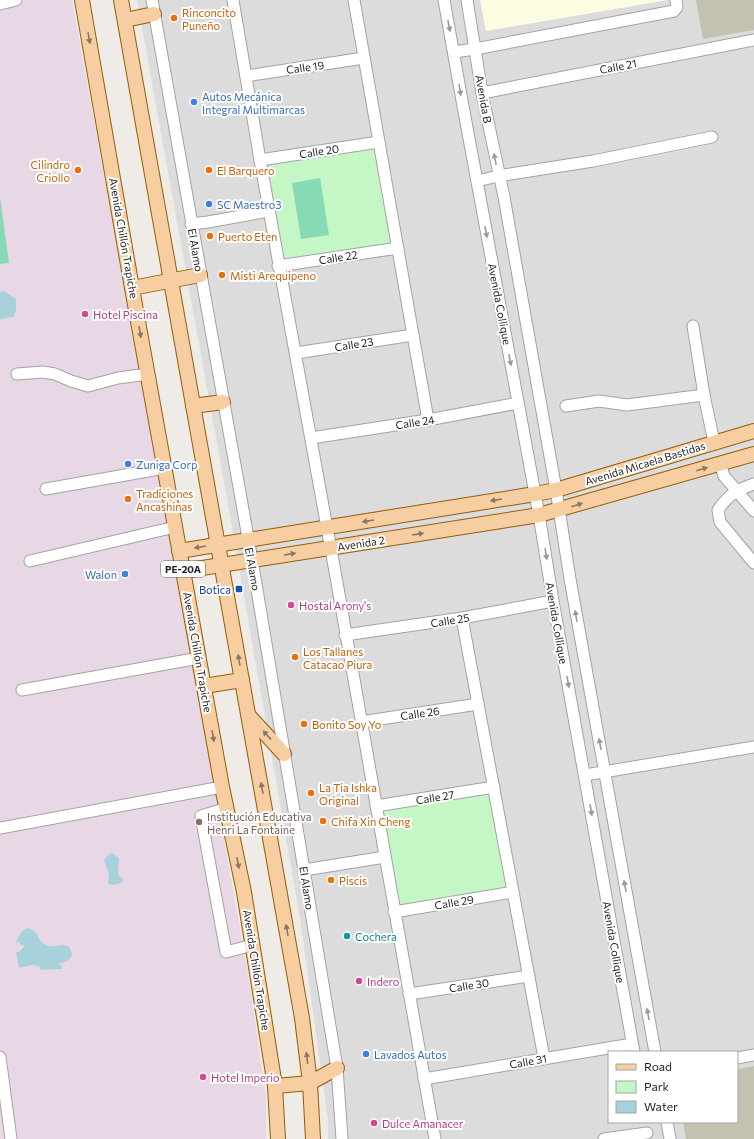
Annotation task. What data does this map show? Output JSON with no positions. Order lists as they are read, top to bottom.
{
  "streets": {
    "main road": [
      "Avenida Chillón Trapiche",
      "Avenida Micaela Bastidas",
      "Avenida 2",
      "PE-20A"
    ],
    "street": [
      "Calle 21",
      "Calle 19",
      "Avenida B",
      "Calle 20",
      "El Alamo",
      "Calle 22",
      "Avenida Collique",
      "Calle 23",
      "Calle 24",
      "Calle 25",
      "Calle 26",
      "Calle 27",
      "Calle 29",
      "Calle 30",
      "Calle 31"
    ]
  },
  "crossings": [
    ["Calle 21", "Avenida B"],
    ["Avenida B", "Avenida Collique"],
    ["Avenida B", "Avenida Micaela Bastidas"],
    ["Avenida Chillón Trapiche", "Avenida 2"],
    ["El Alamo", "Avenida 2"],
    ["Avenida Collique", "Calle 24"],
    ["Avenida Collique", "Avenida Micaela Bastidas"],
    ["Avenida Collique", "Avenida 2"],
    ["Avenida Collique", "Calle 25"],
    ["Avenida Collique", "Calle 31"],
    ["Avenida Micaela Bastidas", "Avenida 2"],
    ["Avenida 2", "PE-20A"]
  ],
  "places": {
    "other": [
      "Rinconcito Puneño",
      "Autos Mecánica Integral Multimarcas",
      "Cilindro Criollo",
      "El Barquero",
      "SC Maestro3",
      "Puerto Eten",
      "Misti Arequipeno",
      "Hotel Piscina",
      "Zuniga Corp",
      "Tradiciones Ancashinas",
      "Walon",
      "Hostal Arony's",
      "Los Tallanes Catacao Piura",
      "Bonito Soy Yo",
      "La Tia Ishka Original",
      "Chifa Xin Cheng",
      "Institución Educativa Henri La Fontaine",
      "Piscis",
      "Cochera",
      "Indero",
      "Lavados Autos",
      "Hotel Imperio",
      "Dulce Amanacer"
    ],
    "transit": ["Botica"]
  },
  "legend": ["Road", "Park", "Water"]
}
